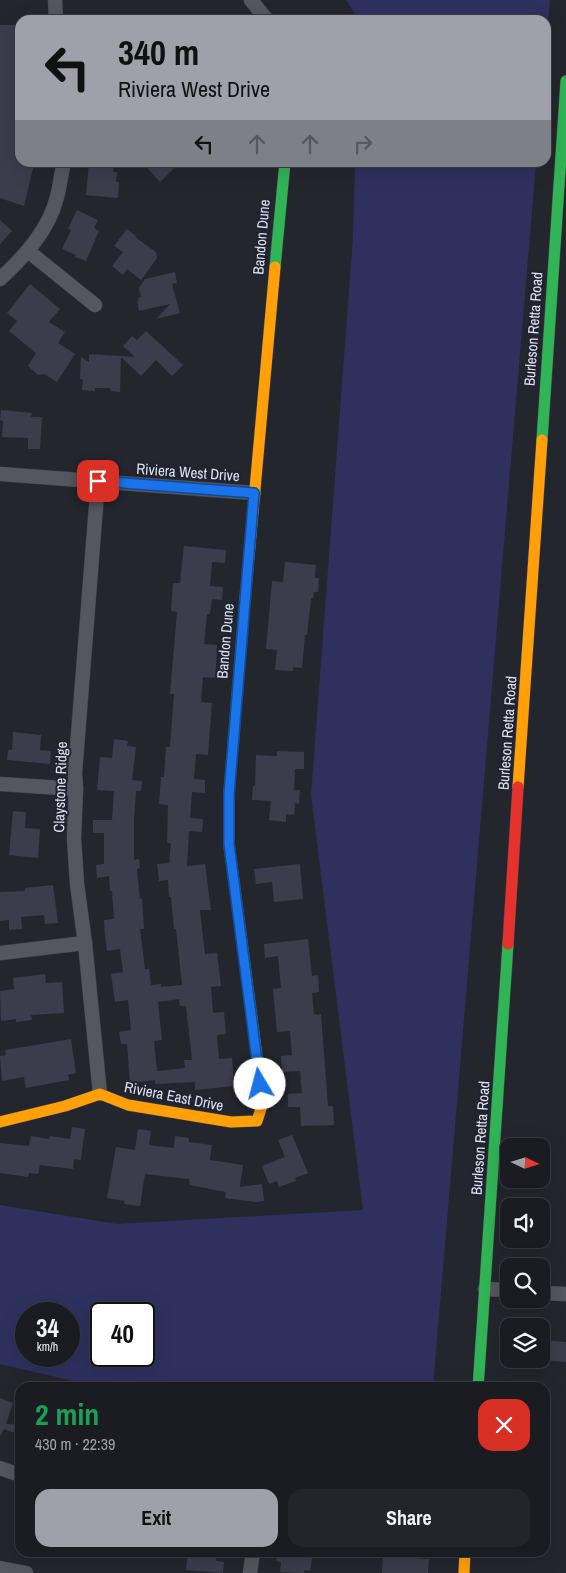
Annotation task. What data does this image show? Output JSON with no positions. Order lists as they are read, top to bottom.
{
  "streets": {
    "street": [
      "Bandon Dune",
      "Burleson Retta Road",
      "Riviera West Drive",
      "Claystone Ridge",
      "Riviera East Drive"
    ]
  },
  "crossings": [
    ["Bandon Dune", "Riviera West Drive"],
    ["Bandon Dune", "Riviera East Drive"],
    ["Riviera West Drive", "Claystone Ridge"],
    ["Claystone Ridge", "Riviera East Drive"]
  ],
  "north": "right",
  "page": {
    "turn": ["340 m", "Riviera West Drive"],
    "speed": "34 km/h",
    "limit": "40",
    "heading": ["2 min", "430 m · 22:39"],
    "buttons": ["Exit", "Share"]
  }
}
